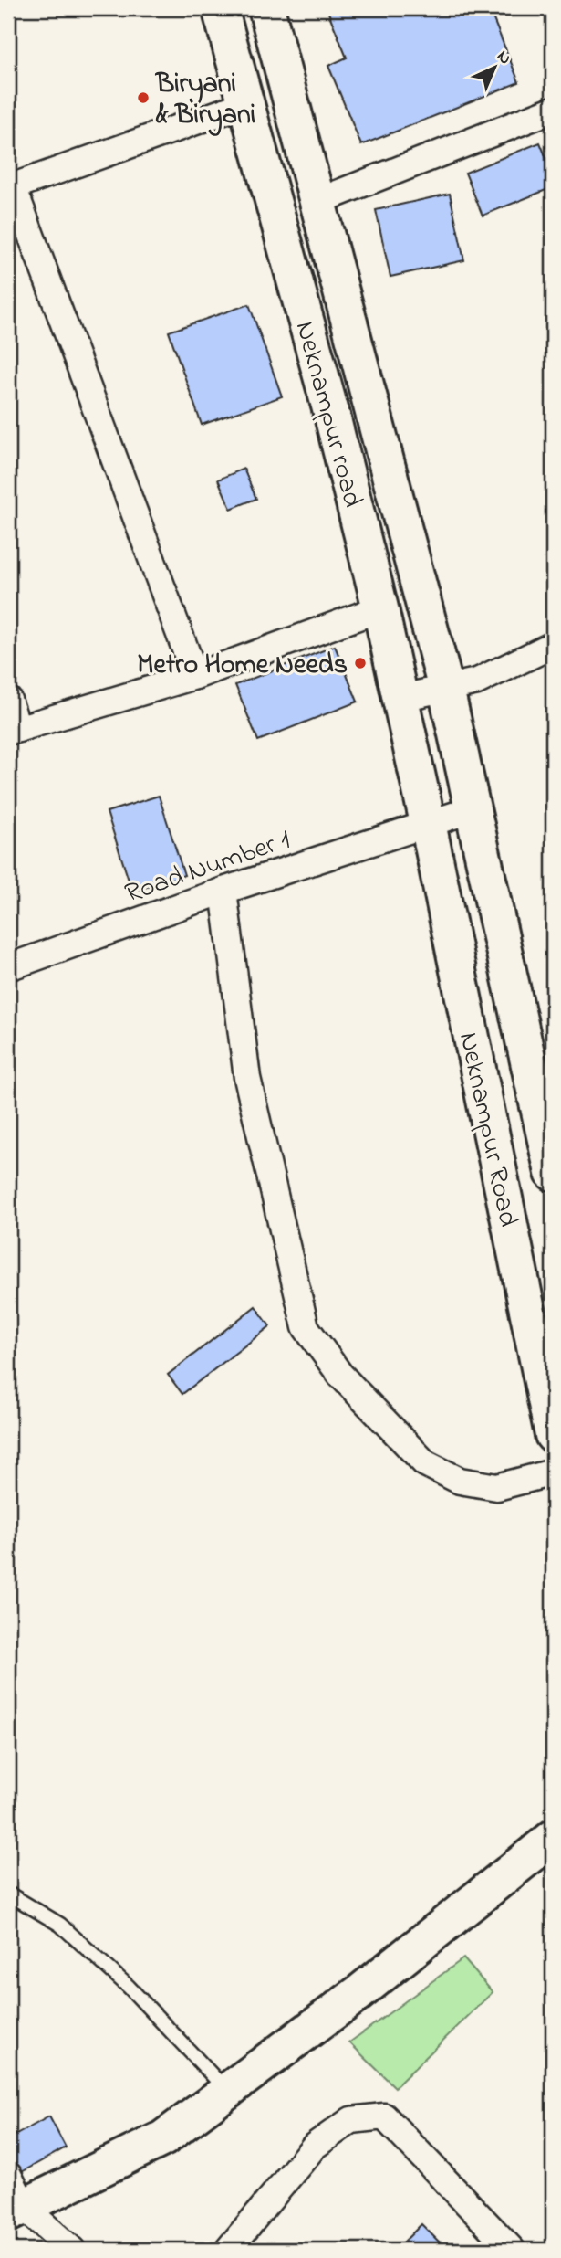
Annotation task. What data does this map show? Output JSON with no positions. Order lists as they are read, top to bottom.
{
  "streets": {
    "street": ["Neknampur road", "Road Number 1", "Neknampur Road"]
  },
  "crossings": [
    ["Neknampur road", "Road Number 1"],
    ["Neknampur road", "Neknampur Road"],
    ["Road Number 1", "Neknampur Road"]
  ],
  "places": ["Biryani & Biryani", "Metro Home Needs"],
  "north": "top right"
}
